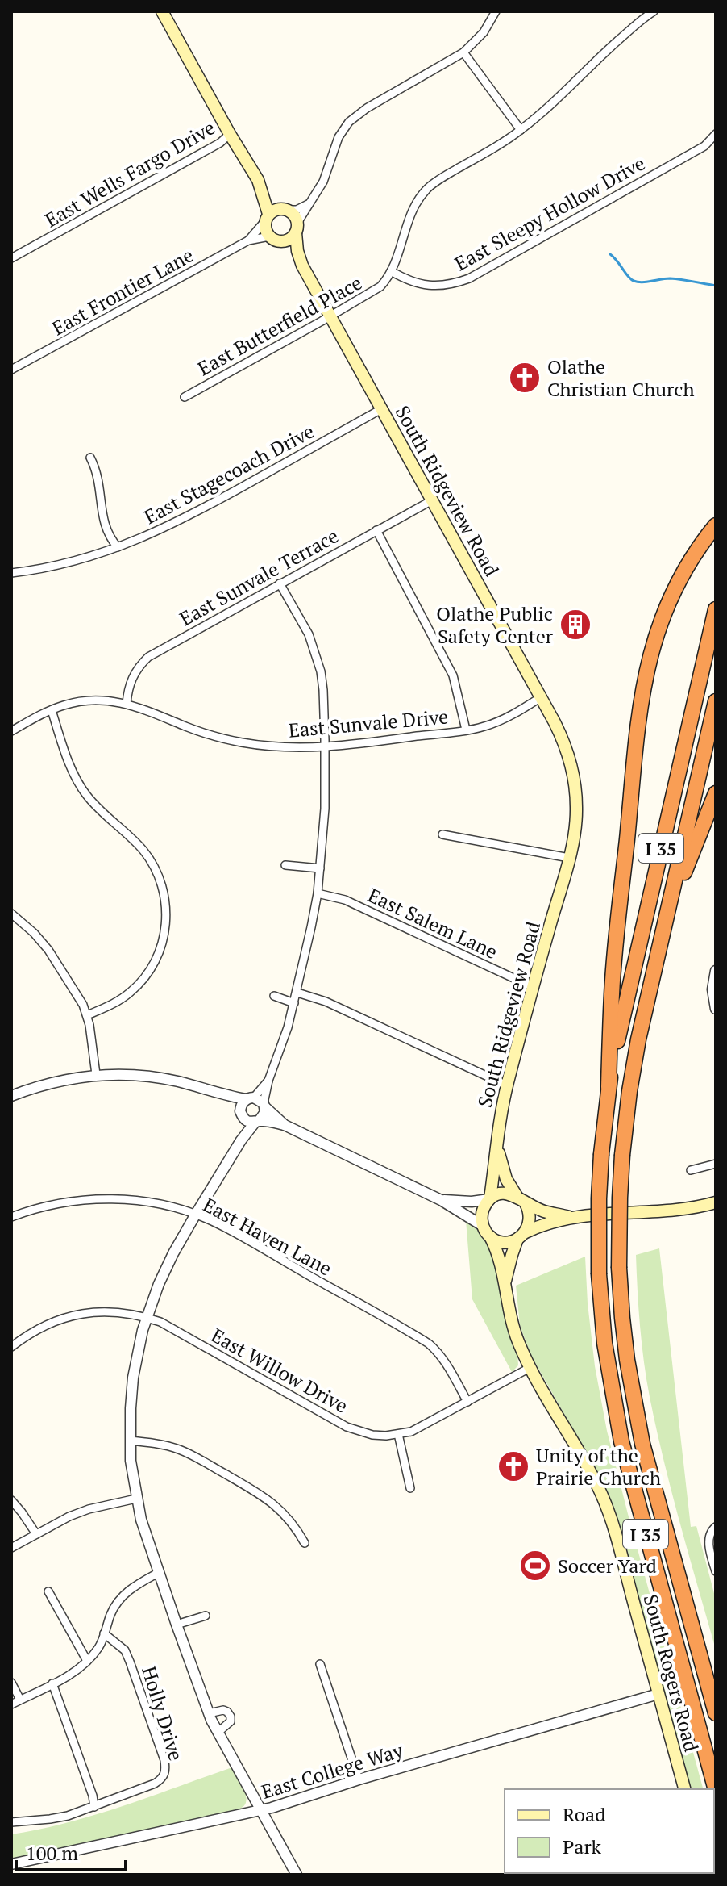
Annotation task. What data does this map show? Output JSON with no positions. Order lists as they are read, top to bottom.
{
  "streets": {
    "highway": ["I 35"],
    "main road": ["South Ridgeview Road", "South Rogers Road"],
    "street": [
      "East Wells Fargo Drive",
      "East Sleepy Hollow Drive",
      "East Frontier Lane",
      "East Butterfield Place",
      "East Stagecoach Drive",
      "East Sunvale Terrace",
      "East Sunvale Drive",
      "East Salem Lane",
      "East Haven Lane",
      "East Willow Drive",
      "Holly Drive",
      "East College Way"
    ]
  },
  "crossings": [
    ["East Sleepy Hollow Drive", "East Butterfield Place"],
    ["East Butterfield Place", "South Ridgeview Road"],
    ["East Stagecoach Drive", "South Ridgeview Road"],
    ["South Ridgeview Road", "East Sunvale Terrace"],
    ["South Ridgeview Road", "East Sunvale Drive"],
    ["South Ridgeview Road", "East Salem Lane"],
    ["East Sunvale Terrace", "East Sunvale Drive"],
    ["East Haven Lane", "East Willow Drive"],
    ["East Willow Drive", "South Rogers Road"],
    ["South Rogers Road", "East College Way"]
  ],
  "places": {
    "church": ["Olathe Christian Church", "Unity of the Prairie Church"],
    "building": ["Olathe Public Safety Center"],
    "sports": ["Soccer Yard"]
  },
  "legend": ["Road", "Park"],
  "scale_bar": "100 m"
}
